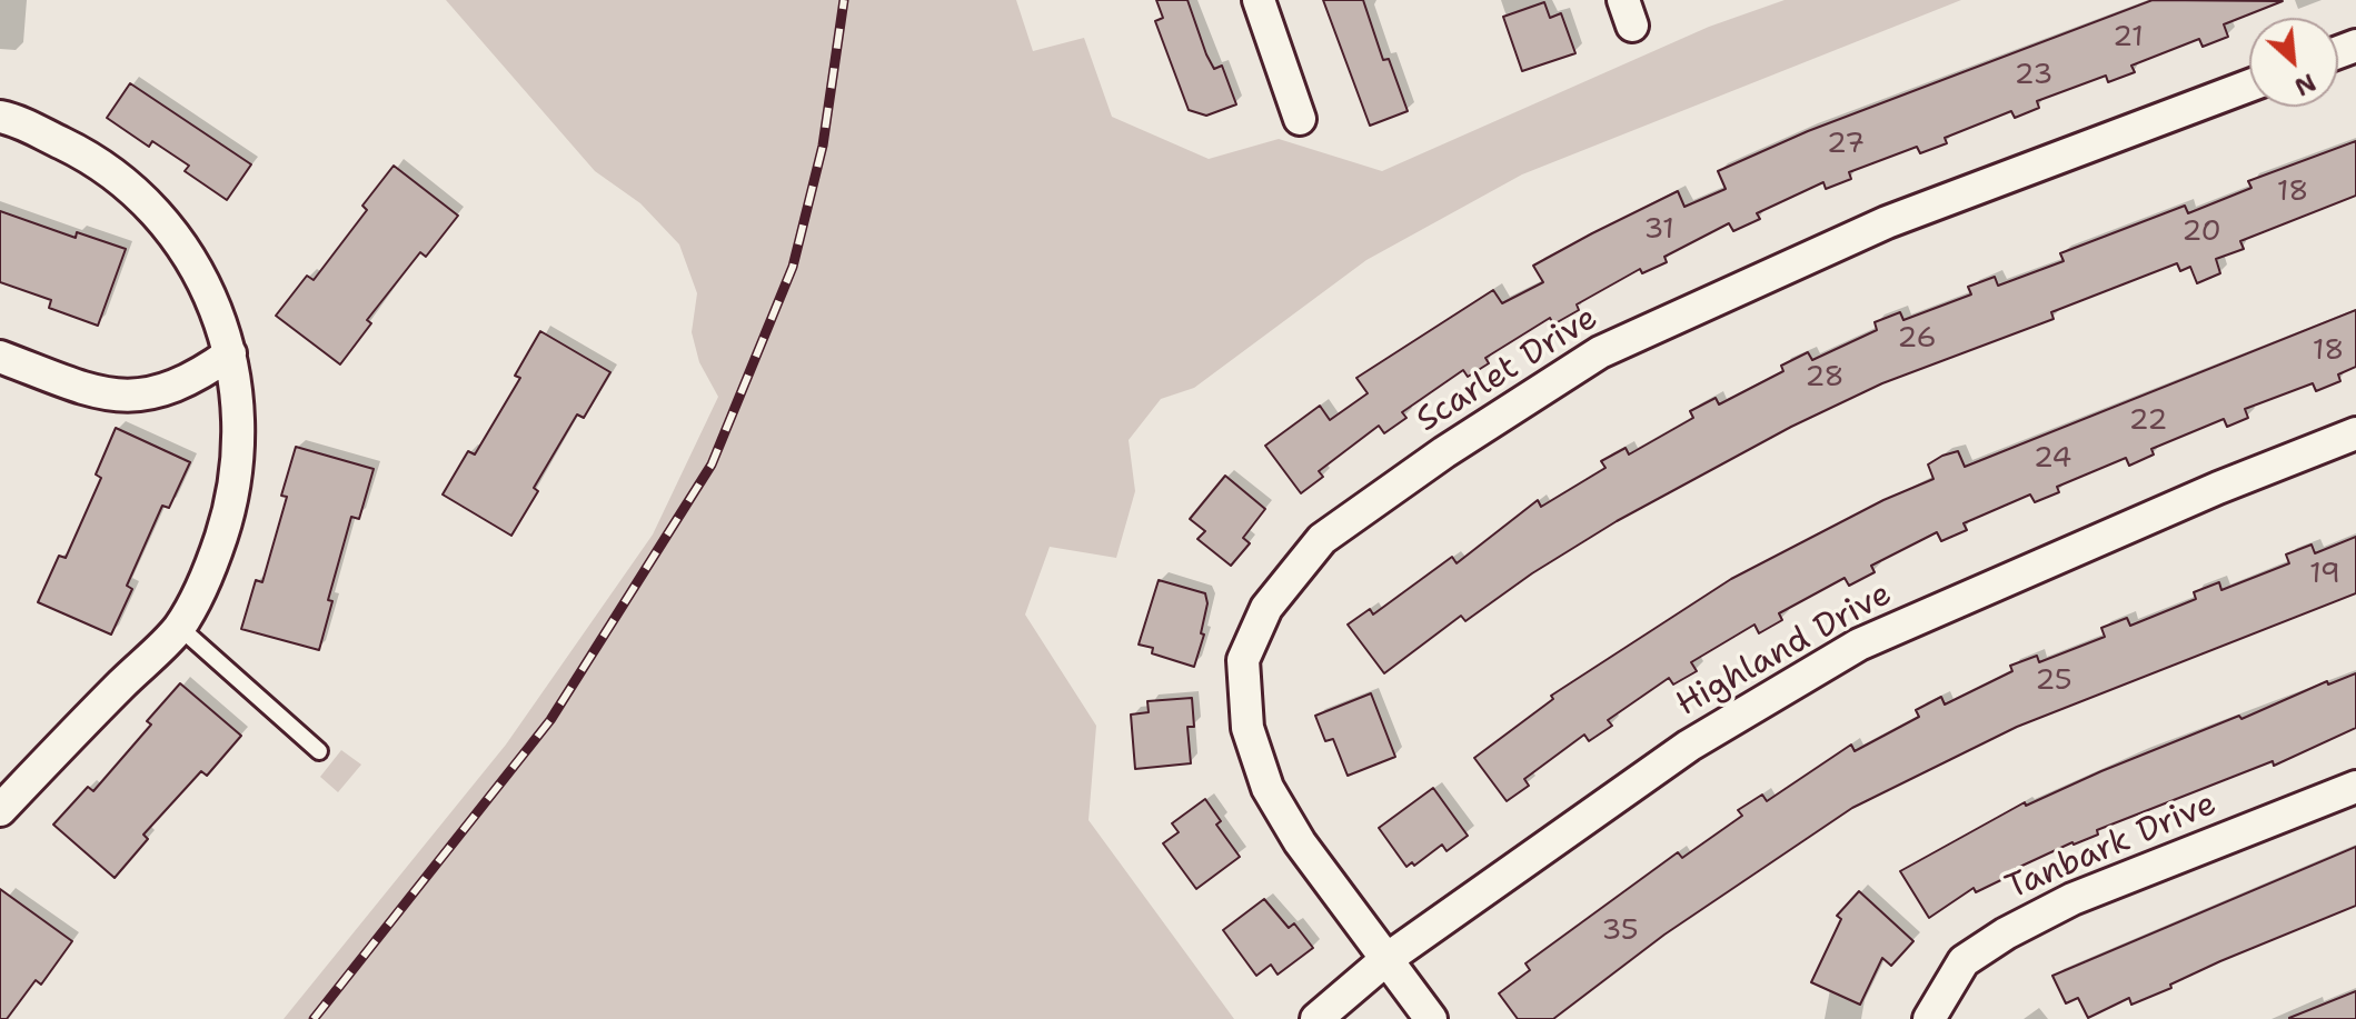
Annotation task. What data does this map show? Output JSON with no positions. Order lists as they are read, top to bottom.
{
  "streets": {
    "street": ["Scarlet Drive", "Highland Drive", "Tanbark Drive"]
  },
  "crossings": [
    ["Scarlet Drive", "Highland Drive"]
  ],
  "house_numbers": [
    "21",
    "23",
    "27",
    "18",
    "31",
    "20",
    "26",
    "18",
    "28",
    "22",
    "24",
    "19",
    "25",
    "35"
  ],
  "north": "bottom right"
}
